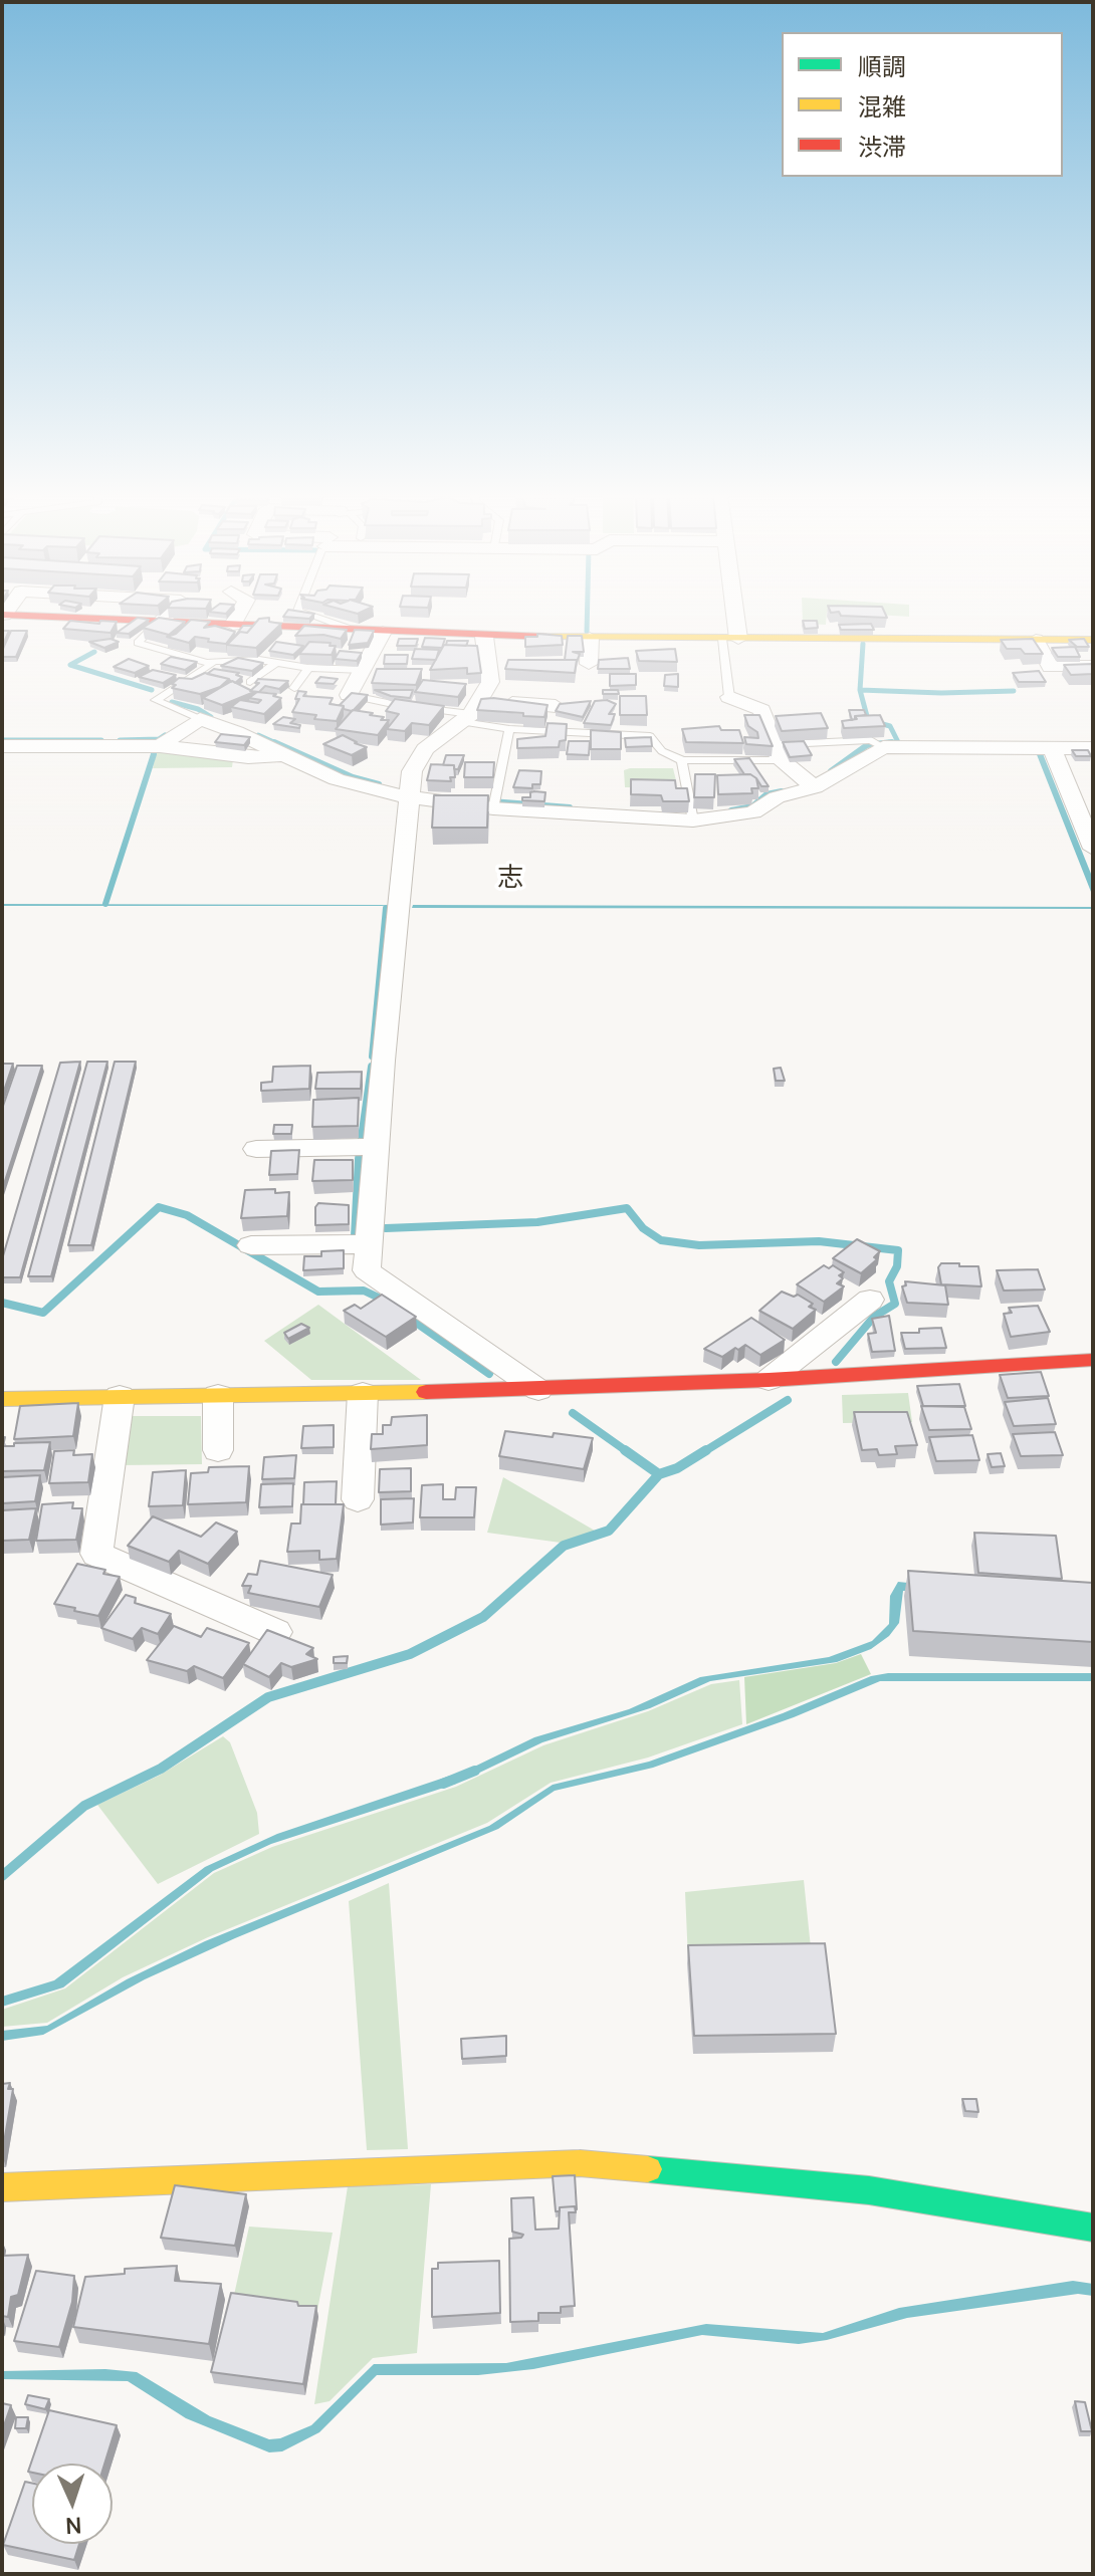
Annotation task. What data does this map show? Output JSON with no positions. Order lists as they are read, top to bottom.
{
  "districts": ["志"],
  "legend": ["順調", "混雑", "渋滞"],
  "north": "bottom"
}
